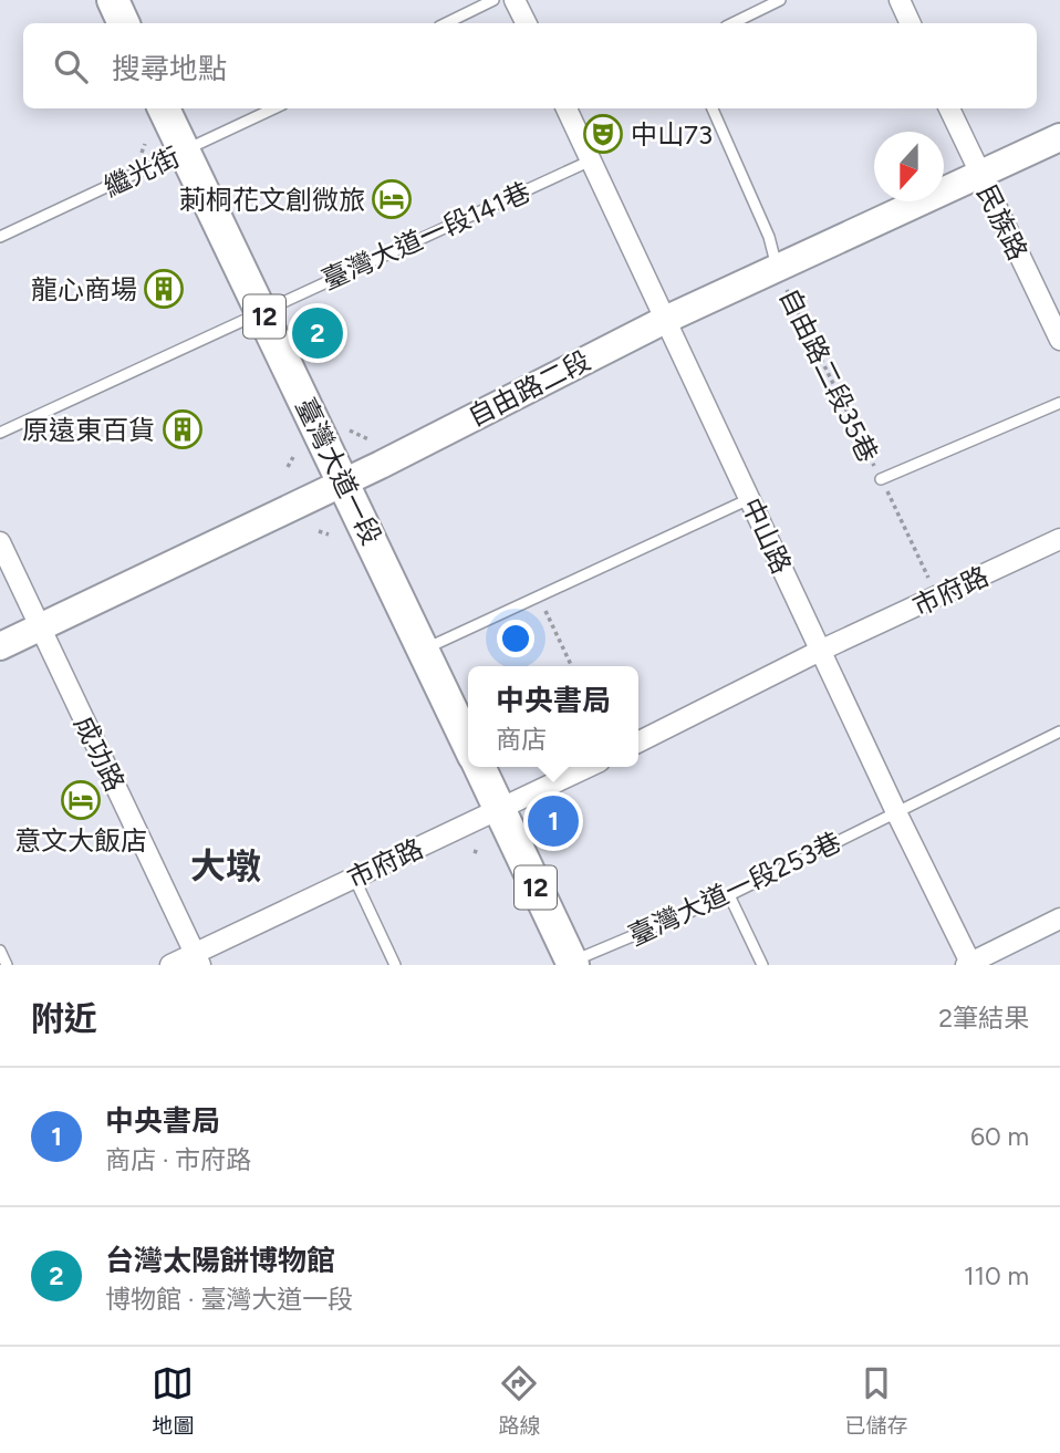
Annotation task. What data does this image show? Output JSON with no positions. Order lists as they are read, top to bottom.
{
  "streets": {
    "main road": ["12", "自由路二段", "臺灣大道一段"],
    "street": [
      "民族路",
      "中山路",
      "市府路",
      "成功路"
    ],
    "lane": [
      "繼光街",
      "臺灣大道一段141巷",
      "自由路二段35巷",
      "臺灣大道一段253巷"
    ]
  },
  "crossings": [
    ["繼光街", "臺灣大道一段"],
    ["民族路", "自由路二段"],
    ["臺灣大道一段141巷", "臺灣大道一段"],
    ["臺灣大道一段141巷", "中山路"],
    ["12", "市府路"],
    ["12", "臺灣大道一段253巷"],
    ["自由路二段35巷", "自由路二段"],
    ["自由路二段35巷", "市府路"],
    ["自由路二段", "臺灣大道一段"],
    ["自由路二段", "中山路"],
    ["自由路二段", "成功路"],
    ["中山路", "市府路"],
    ["中山路", "臺灣大道一段253巷"],
    ["市府路", "成功路"]
  ],
  "districts": ["大墩"],
  "places": {
    "theatre": ["中山73"],
    "hotel": ["莿桐花文創微旅", "意文大飯店"],
    "building": ["龍心商場", "原遠東百貨"]
  },
  "north": "bottom",
  "page": {
    "search": "搜尋地點",
    "pins": ["2", "1"],
    "popup": ["中央書局", "商店"],
    "heading": ["附近", "2筆結果"],
    "list": [
      {
        "mark": "1",
        "name": "中央書局",
        "note": "商店 · 市府路",
        "value": "60 m"
      },
      {
        "mark": "2",
        "name": "台灣太陽餅博物館",
        "note": "博物館 · 臺灣大道一段",
        "value": "110 m"
      }
    ],
    "nav": ["地圖", "路線", "已儲存"]
  }
}
